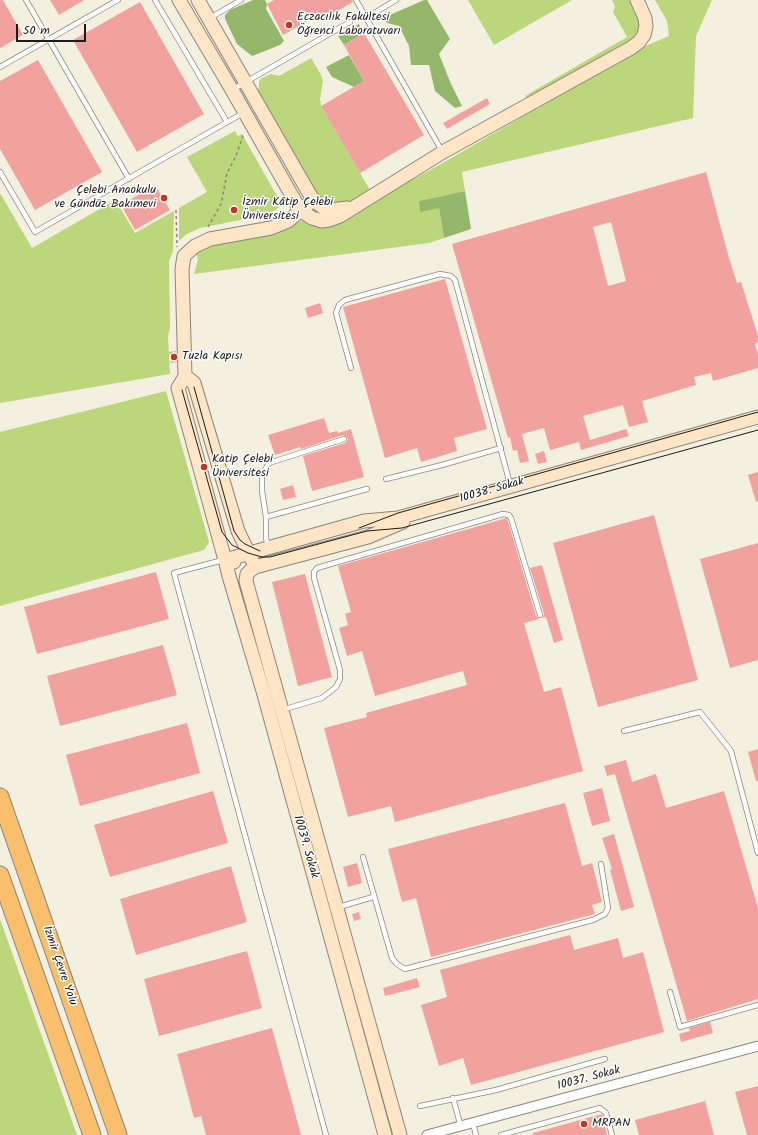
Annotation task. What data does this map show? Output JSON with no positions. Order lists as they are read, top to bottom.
{
  "streets": {
    "highway": ["İzmir Çevre Yolu"],
    "street": ["10038. Sokak", "10039. Sokak", "10037. Sokak"]
  },
  "crossings": [
    ["10038. Sokak", "10039. Sokak"]
  ],
  "places": [
    "Eczacılık Fakültesi Öğrenci Laboratuvarı",
    "Çelebi Anaokulu ve Gündüz Bakımevi",
    "İzmir Kâtip Çelebi Üniversitesi",
    "Tuzla Kapısı",
    "Katip Çelebi Üniversitesi",
    "MRPAN"
  ],
  "scale_bar": "50 m"
}
